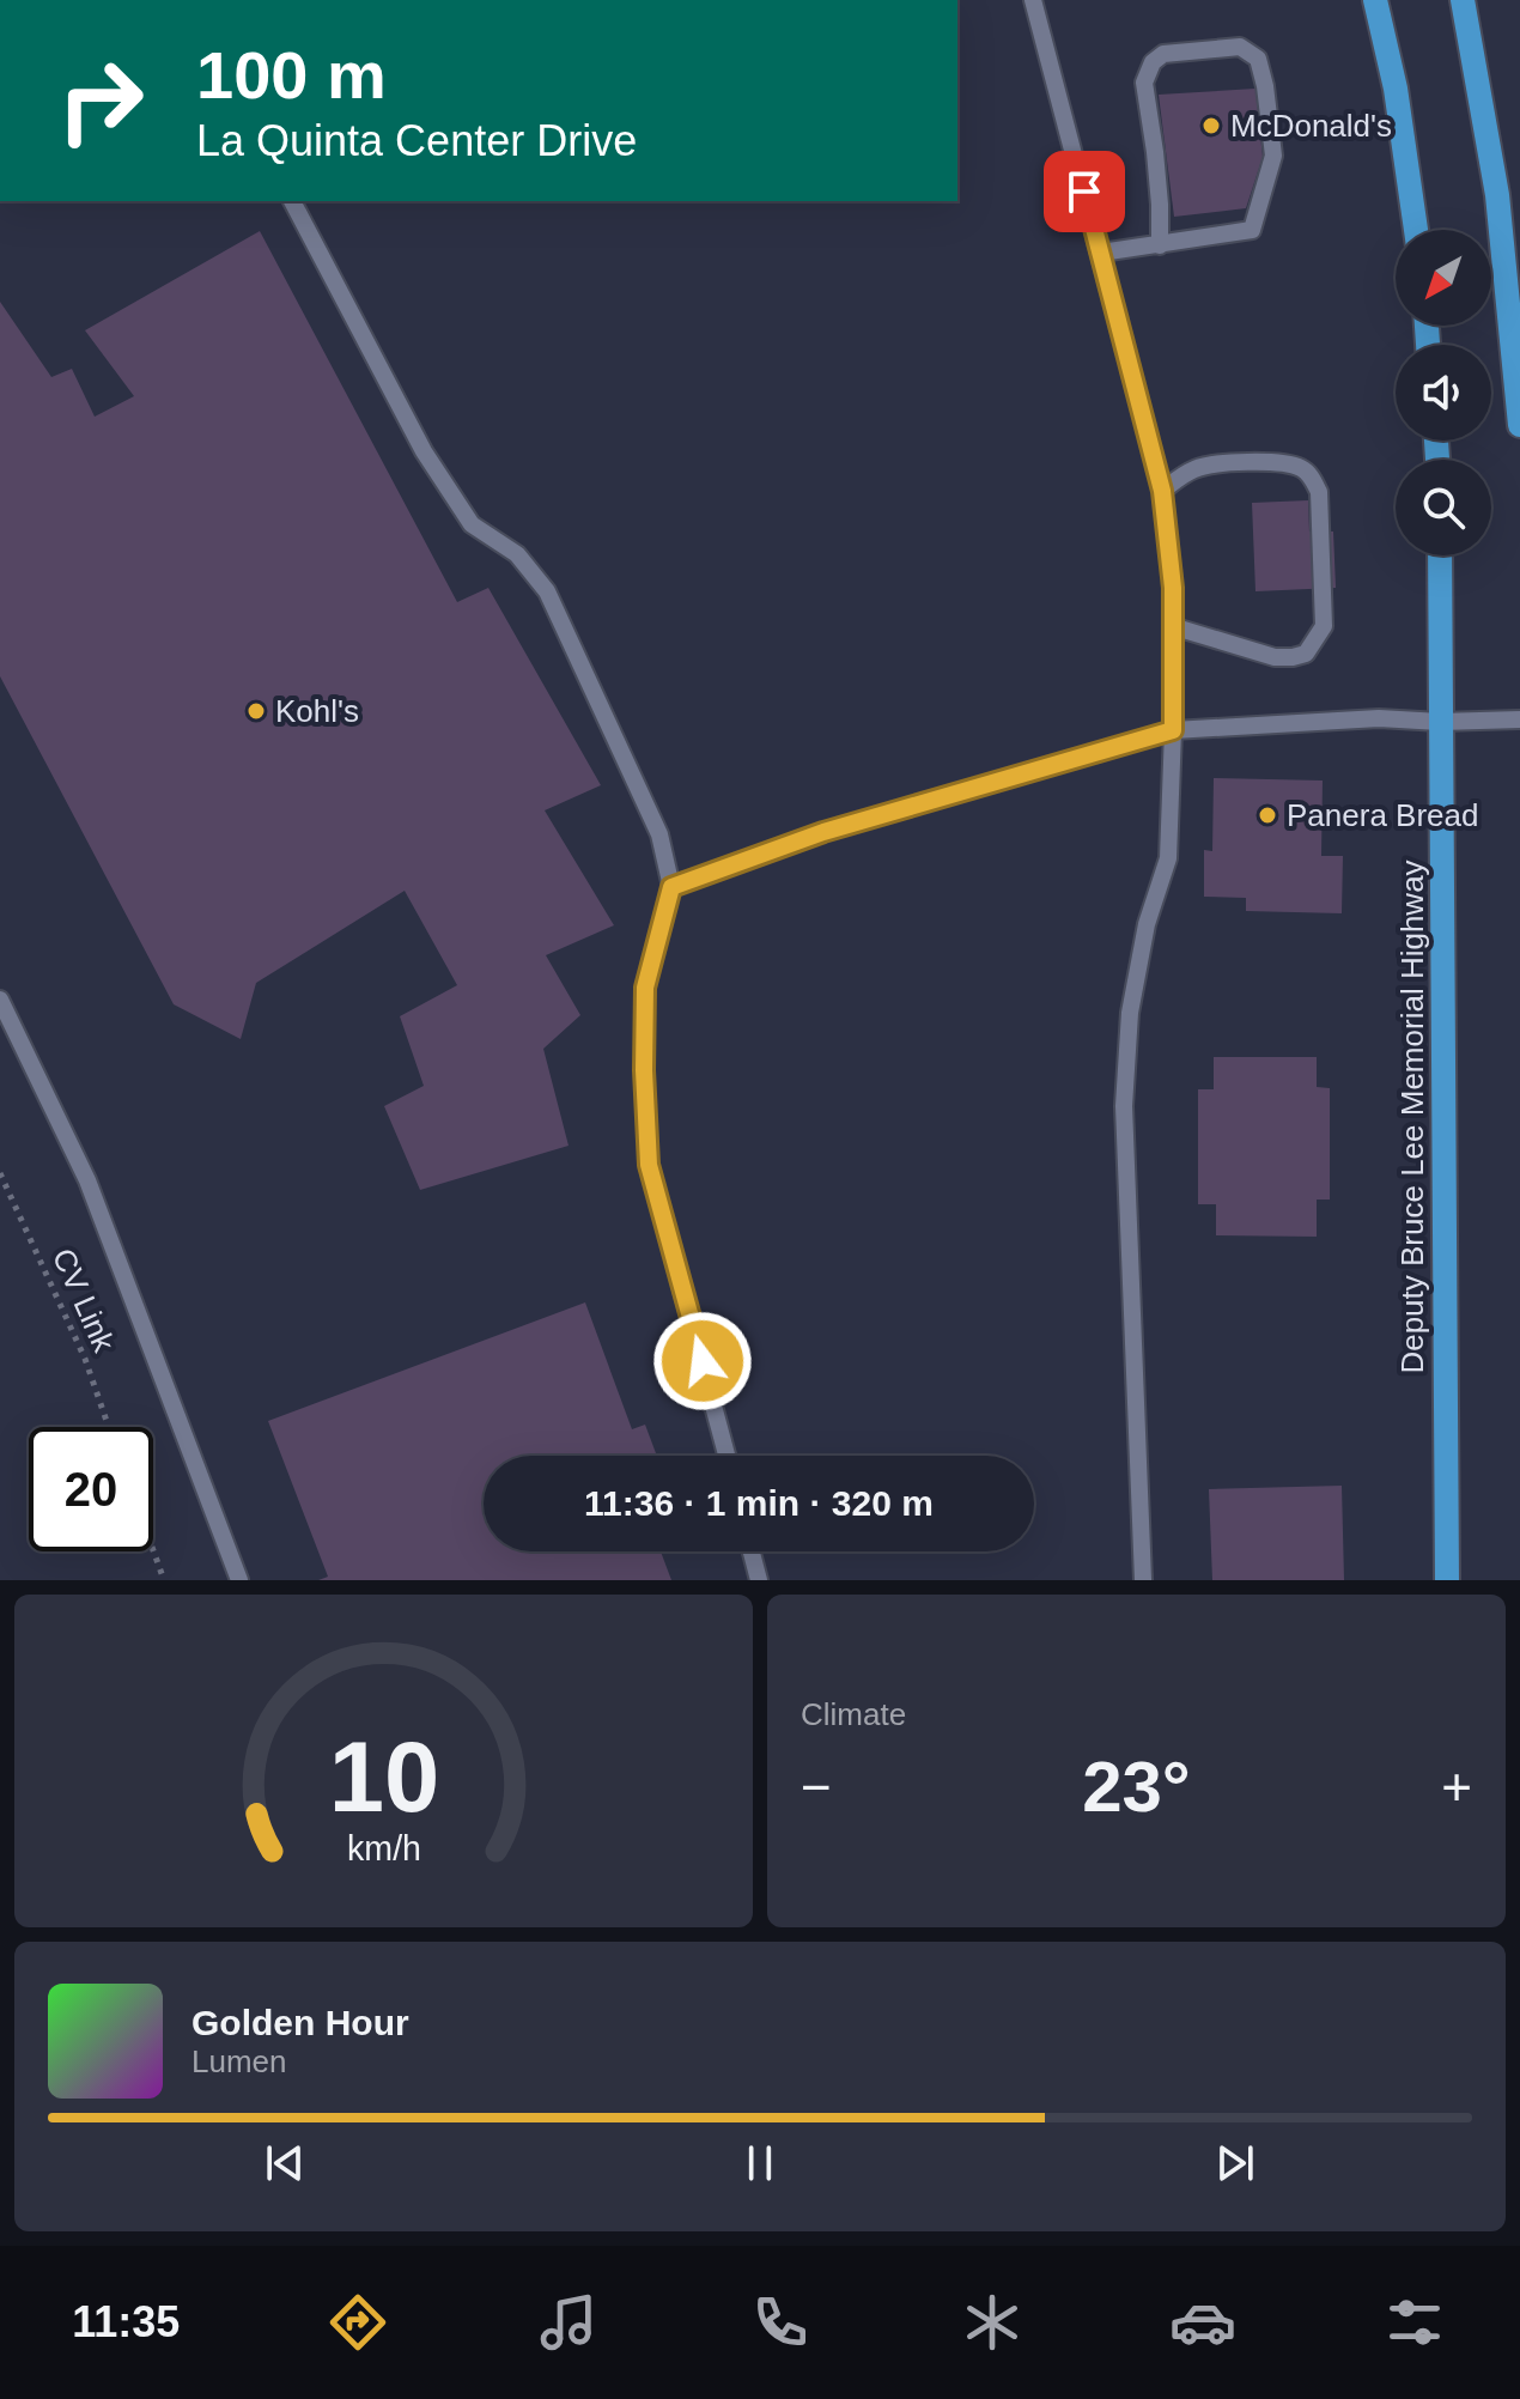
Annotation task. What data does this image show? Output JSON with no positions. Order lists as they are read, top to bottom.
{
  "streets": {
    "main road": ["Deputy Bruce Lee Memorial Highway"],
    "path": ["CV Link"]
  },
  "places": ["McDonald's", "Kohl's", "Panera Bread"],
  "north": "bottom left",
  "page": {
    "turn": ["100 m", "La Quinta Center Drive"],
    "limit": "20",
    "trip": "11:36 · 1 min · 320 m",
    "tile": "Climate",
    "heat": ["−", "23°", "+"],
    "song": ["Golden Hour", "Lumen"],
    "tabs": "11:35",
    "gauge": ["10", "km/h"]
  }
}
